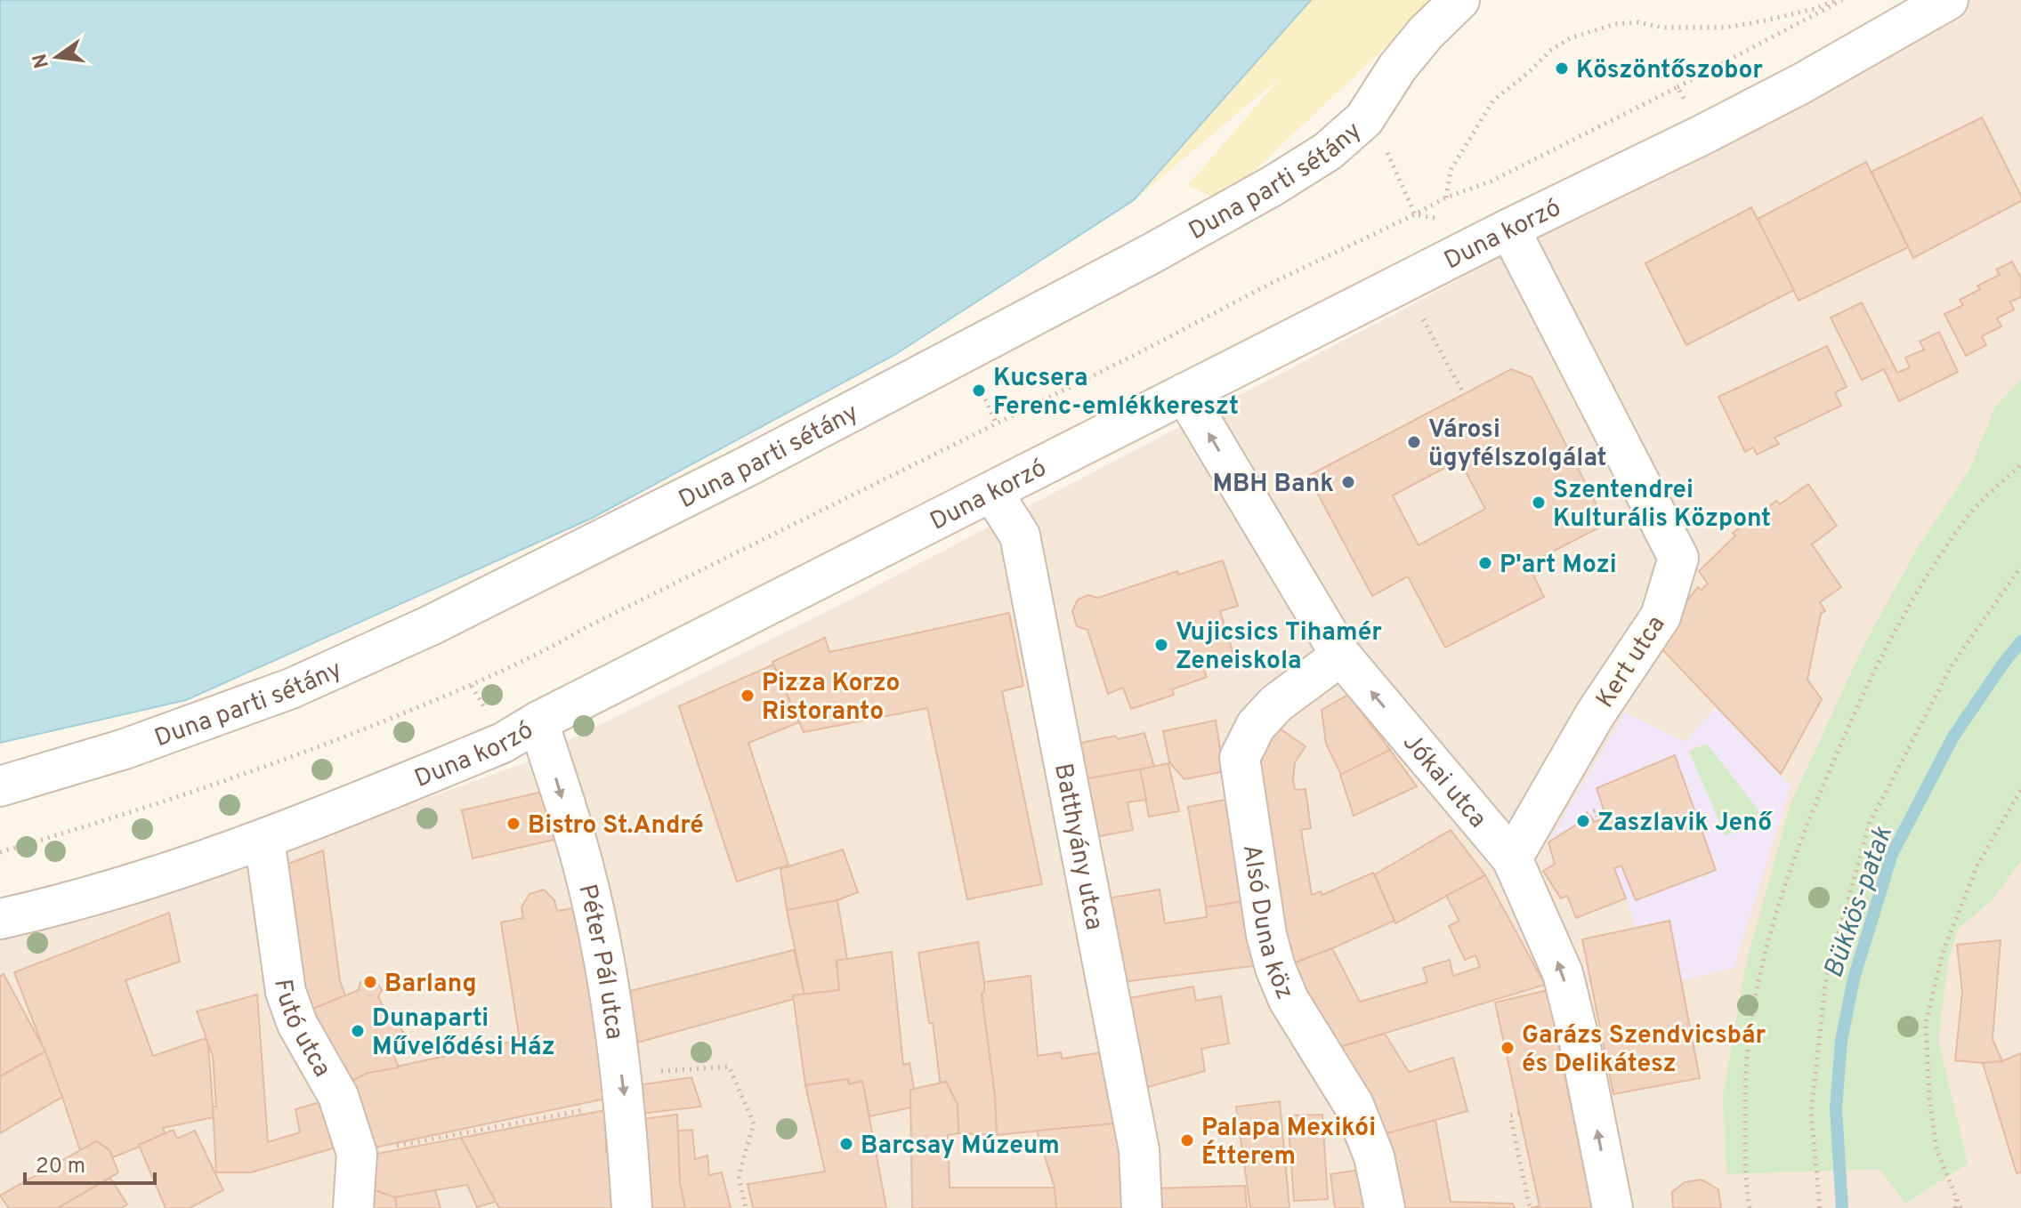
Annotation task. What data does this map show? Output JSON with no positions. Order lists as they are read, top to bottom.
{
  "streets": {
    "street": [
      "Duna parti sétány",
      "Duna korzó",
      "Kert utca",
      "Jókai utca",
      "Batthyány utca",
      "Alsó Duna köz",
      "Péter Pál utca",
      "Futó utca"
    ]
  },
  "crossings": [
    ["Duna korzó", "Kert utca"],
    ["Duna korzó", "Jókai utca"],
    ["Duna korzó", "Batthyány utca"],
    ["Duna korzó", "Péter Pál utca"],
    ["Duna korzó", "Futó utca"],
    ["Kert utca", "Jókai utca"],
    ["Jókai utca", "Alsó Duna köz"]
  ],
  "one_way": ["Jókai utca", "Péter Pál utca"],
  "water": ["Bükkös-patak"],
  "places": [
    "Köszöntőszobor",
    "Kucsera Ferenc-emlékkereszt",
    "Városi ügyfélszolgálat",
    "MBH Bank",
    "Szentendrei Kulturális Központ",
    "P'art Mozi",
    "Vujicsics Tihamér Zeneiskola",
    "Pizza Korzo Ristoranto",
    "Zaszlavik Jenő",
    "Bistro St.André",
    "Barlang",
    "Dunaparti Művelődési Ház",
    "Garázs Szendvicsbár és Delikátesz",
    "Palapa Mexikói Étterem",
    "Barcsay Múzeum"
  ],
  "scale_bar": "20 m",
  "north": "left"
}
